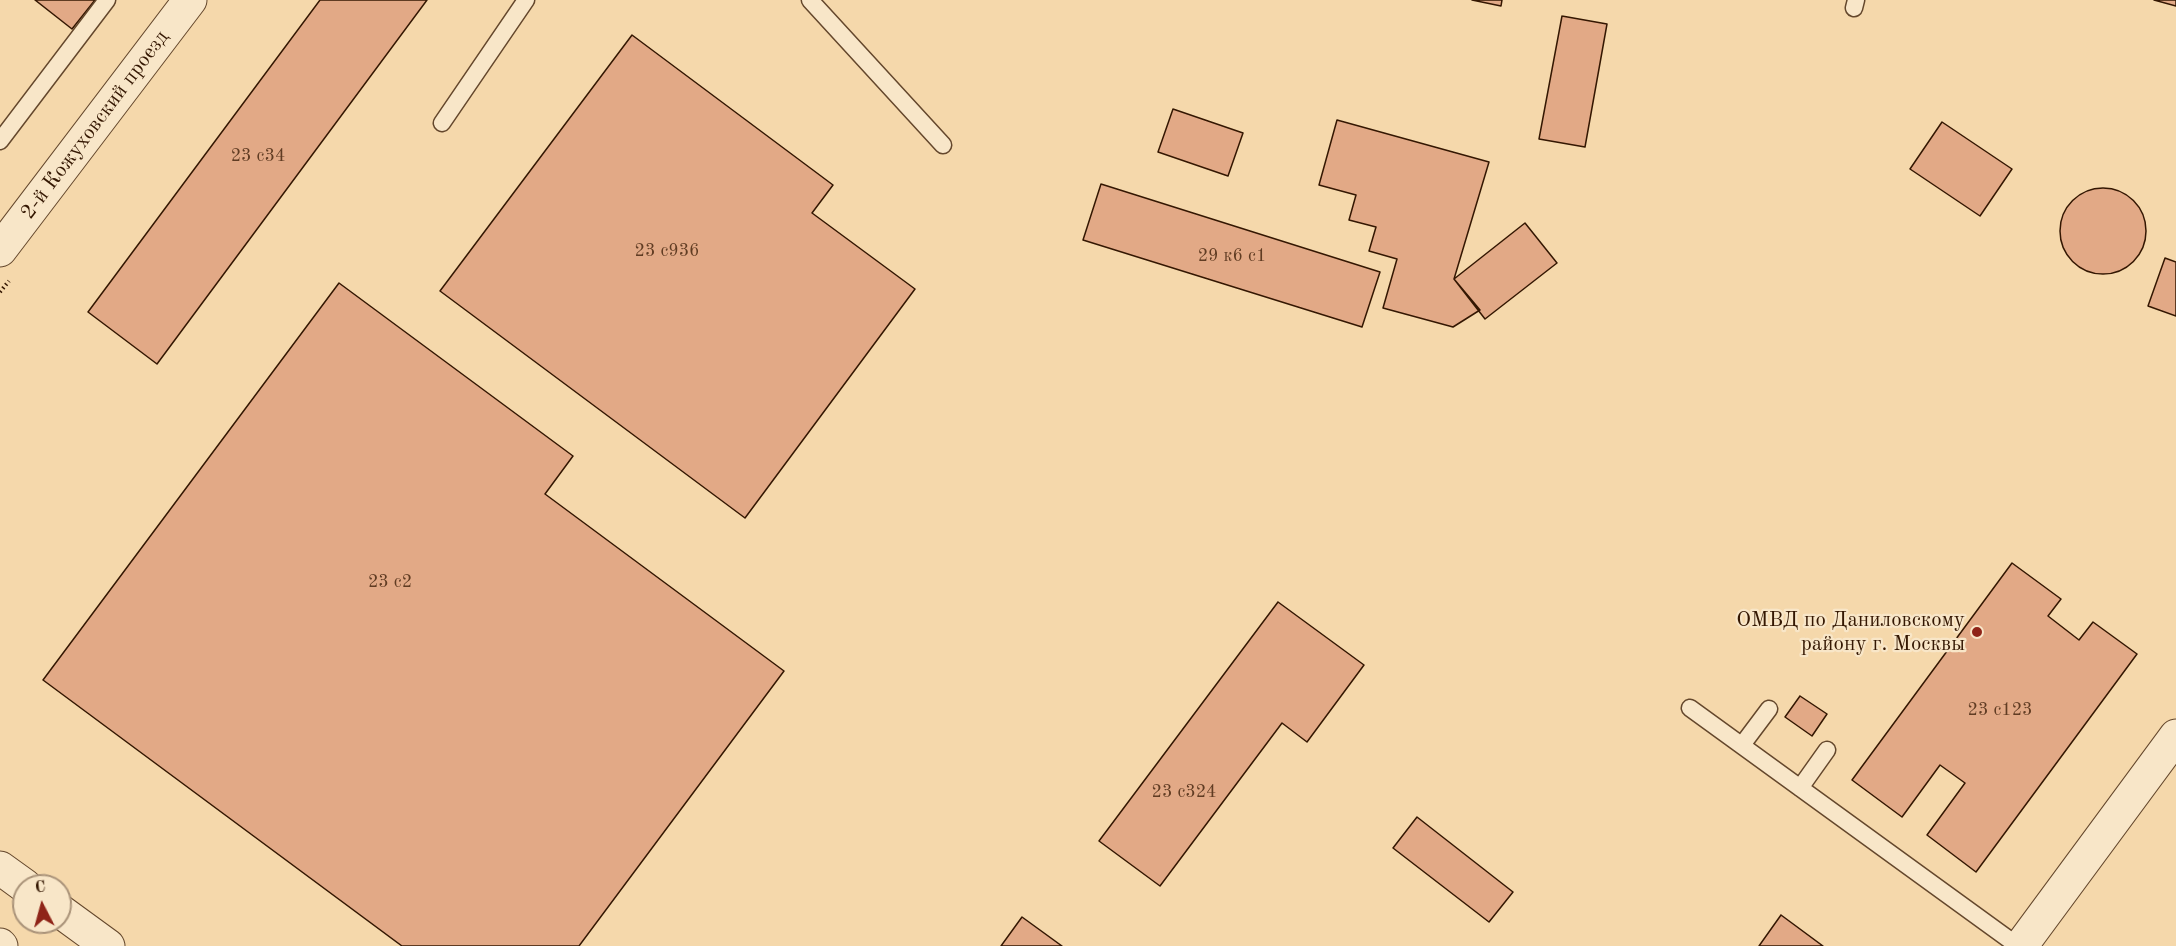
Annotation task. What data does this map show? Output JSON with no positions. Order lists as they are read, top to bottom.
{
  "streets": {
    "street": ["2-й Кожуховский проезд"]
  },
  "places": ["ОМВД по Даниловскому району г. Москвы"],
  "house_numbers": [
    "23 с34",
    "23 с936",
    "29 к6 с1",
    "23 с2",
    "23 с123",
    "23 с324"
  ],
  "north": "top"
}
